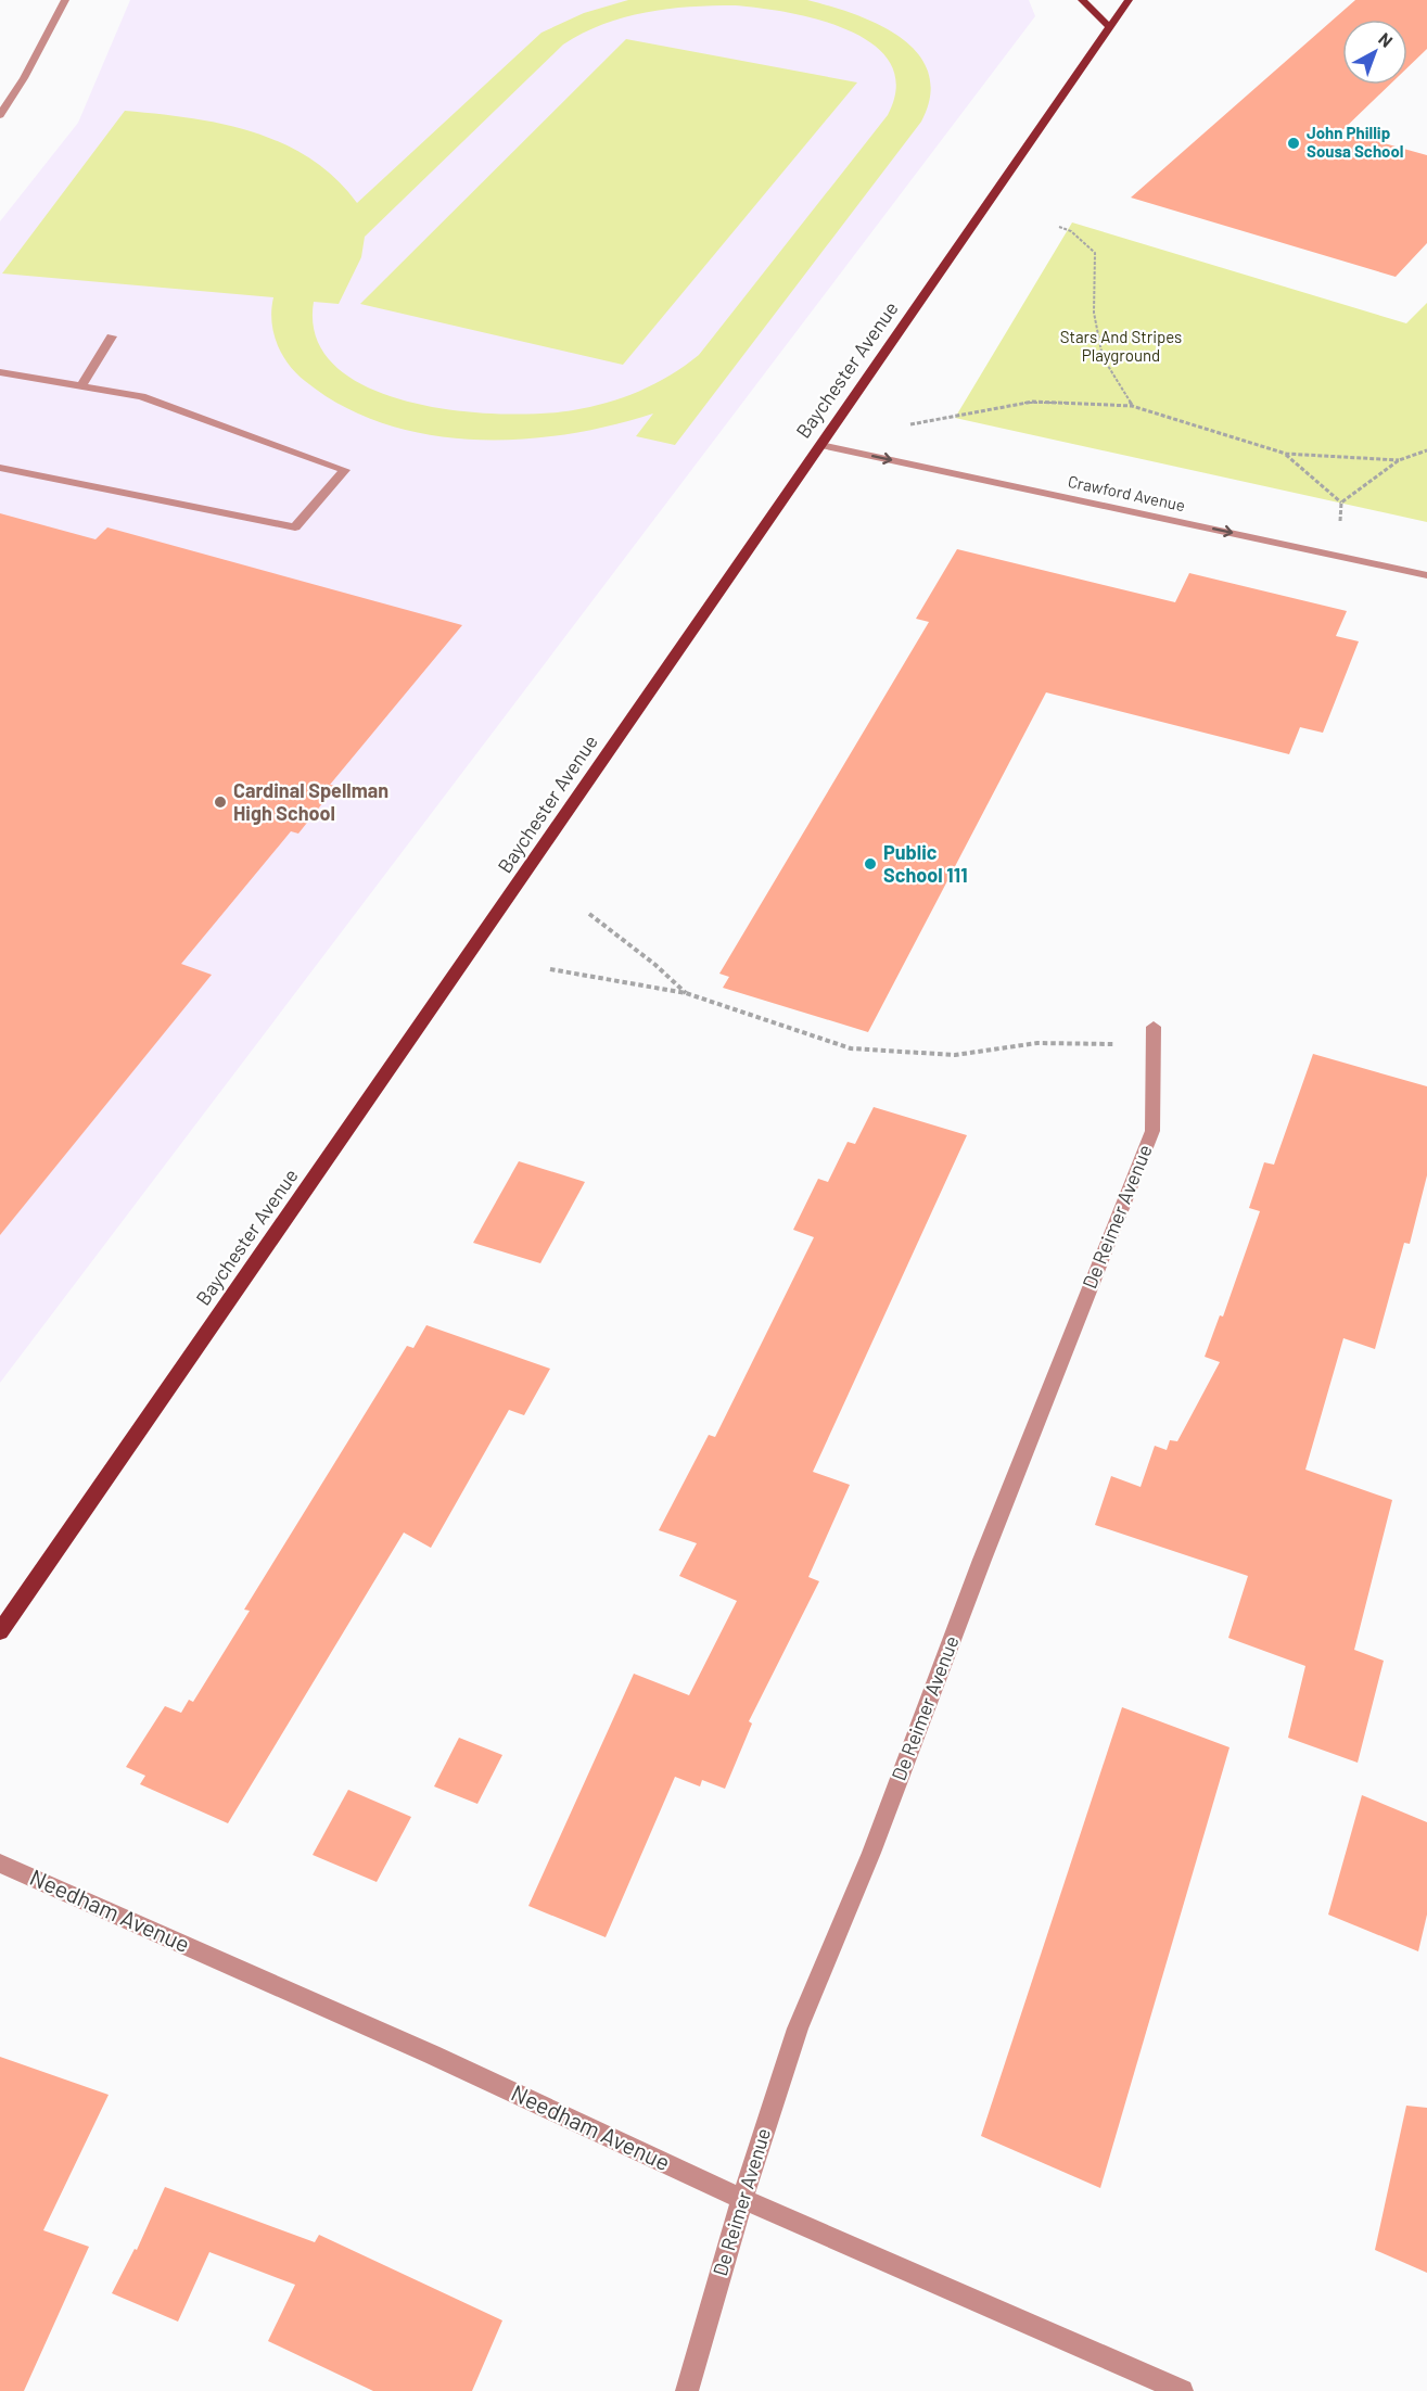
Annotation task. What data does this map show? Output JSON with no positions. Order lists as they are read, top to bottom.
{
  "streets": {
    "main road": ["Baychester Avenue"],
    "street": ["Crawford Avenue", "De Reimer Avenue", "Needham Avenue"]
  },
  "crossings": [
    ["Baychester Avenue", "Crawford Avenue"],
    ["De Reimer Avenue", "Needham Avenue"]
  ],
  "one_way": ["Crawford Avenue"],
  "parks": ["Stars And Stripes Playground"],
  "places": ["John Phillip Sousa School", "Cardinal Spellman High School", "Public School 111"],
  "north": "top right"
}
